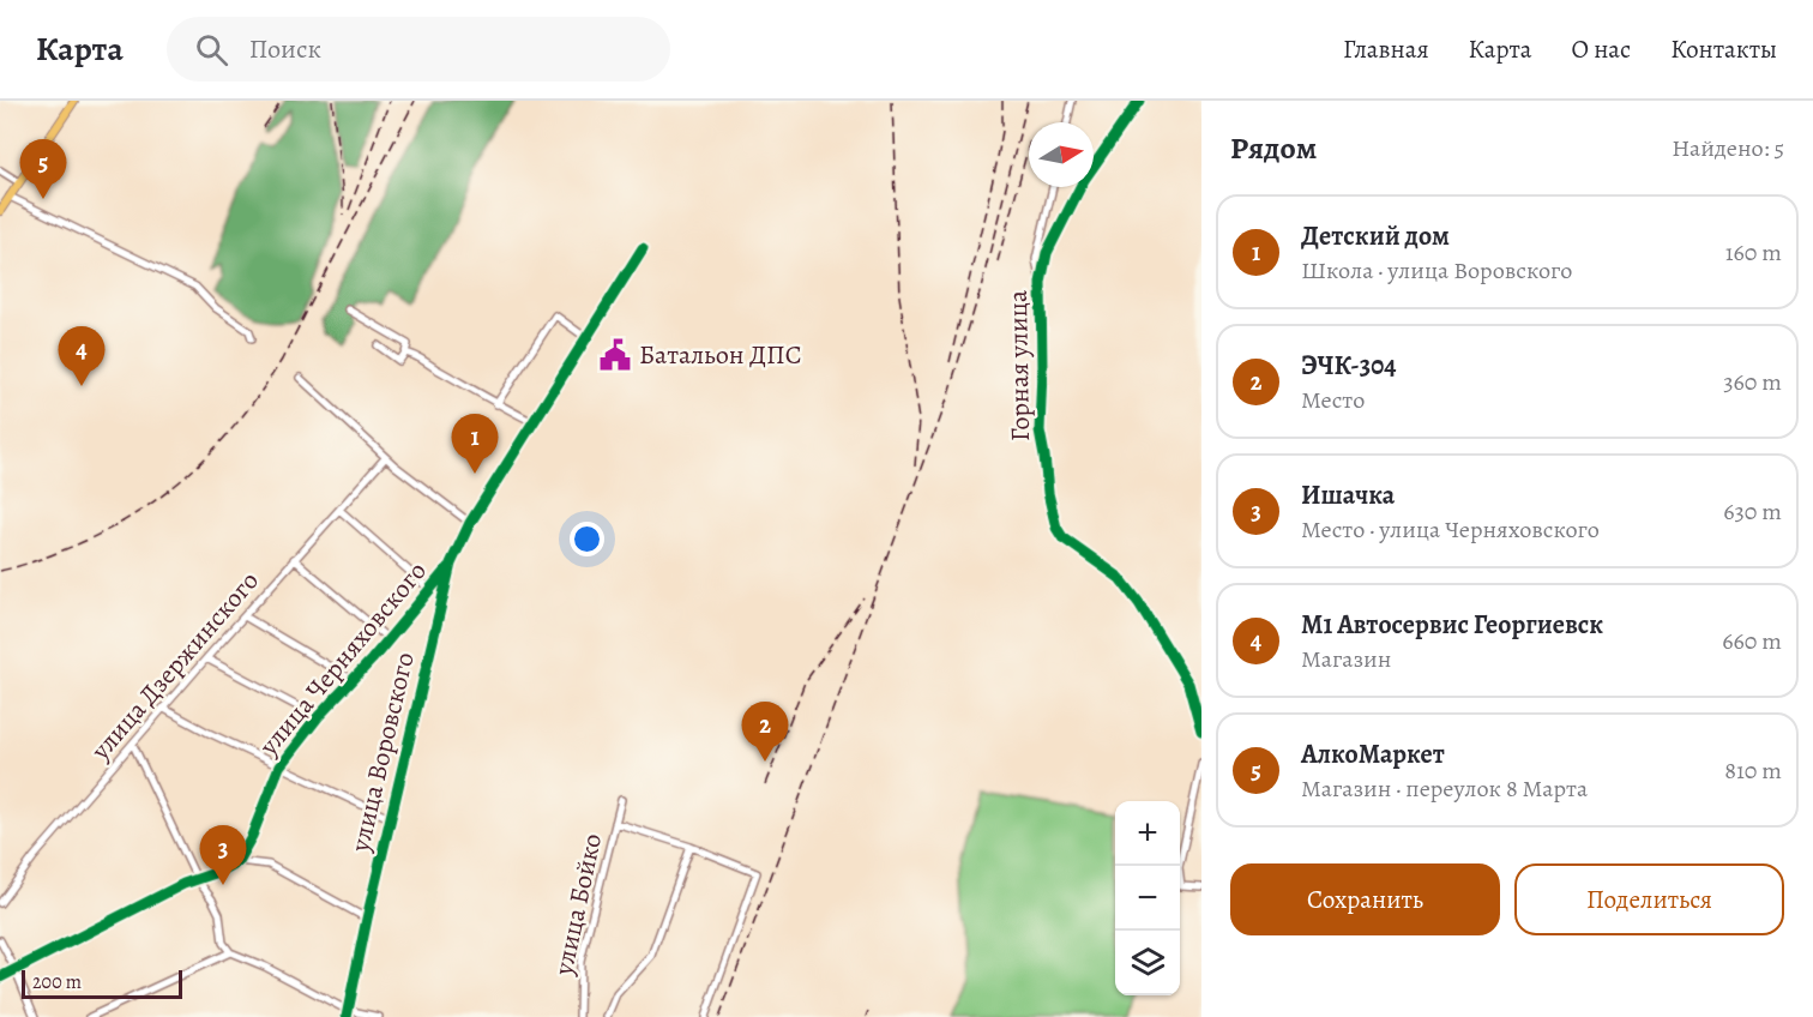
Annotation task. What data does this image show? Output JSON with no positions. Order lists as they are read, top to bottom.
{
  "streets": {
    "street": [
      "Горная улица",
      "улица Черняховского",
      "улица Дзержинского",
      "улица Воровского",
      "улица Бойко"
    ]
  },
  "crossings": [
    ["улица Черняховского", "улица Воровского"]
  ],
  "places": {
    "public building": ["Батальон ДПС"]
  },
  "scale_bar": "200 m",
  "north": "right",
  "page": {
    "header": "Карта",
    "search": "Поиск",
    "nav": [
      "Главная",
      "Карта",
      "О нас",
      "Контакты"
    ],
    "heading": ["Рядом", "Найдено: 5"],
    "pins": [
      "5",
      "4",
      "1",
      "2",
      "3"
    ],
    "list": [
      {
        "mark": "1",
        "name": "Детский дом",
        "note": "Школа · улица Воровского",
        "value": "160 m"
      },
      {
        "mark": "2",
        "name": "ЭЧК-304",
        "note": "Место",
        "value": "360 m"
      },
      {
        "mark": "3",
        "name": "Ишачка",
        "note": "Место · улица Черняховского",
        "value": "630 m"
      },
      {
        "mark": "4",
        "name": "М1 Автосервис Георгиевск",
        "note": "Магазин",
        "value": "660 m"
      },
      {
        "mark": "5",
        "name": "АлкоМаркет",
        "note": "Магазин · переулок 8 Марта",
        "value": "810 m"
      }
    ],
    "map_buttons": ["+", "−"],
    "buttons": ["Сохранить", "Поделиться"],
    "scale": "200 m"
  }
}
